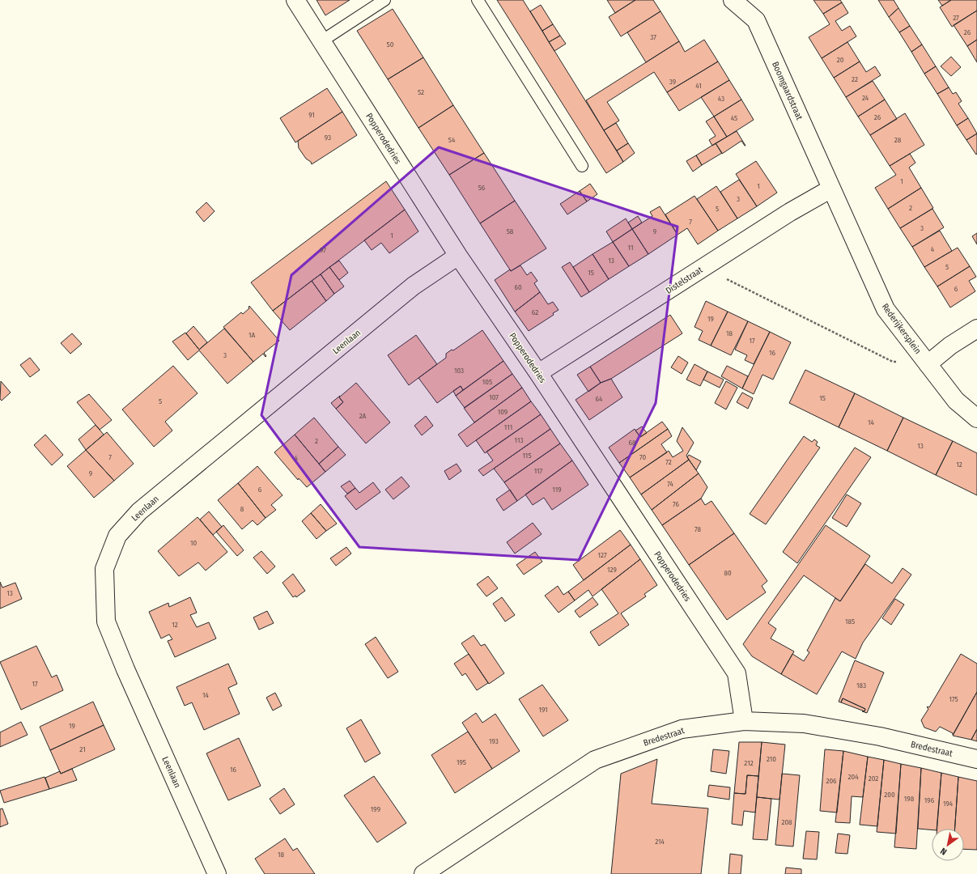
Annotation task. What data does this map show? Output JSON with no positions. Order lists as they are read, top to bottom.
{
  "streets": {
    "street": [
      "Boomgaardstraat",
      "Popperodedries",
      "Distelstraat",
      "Rederijkersplein",
      "Leenlaan",
      "Bredestraat"
    ]
  },
  "crossings": [
    ["Boomgaardstraat", "Distelstraat"],
    ["Boomgaardstraat", "Rederijkersplein"],
    ["Popperodedries", "Distelstraat"],
    ["Popperodedries", "Leenlaan"],
    ["Popperodedries", "Bredestraat"],
    ["Distelstraat", "Rederijkersplein"]
  ],
  "house_numbers": [
    "27",
    "26",
    "37",
    "50",
    "20",
    "22",
    "39",
    "41",
    "52",
    "24",
    "43",
    "91",
    "26",
    "45",
    "93",
    "54",
    "28",
    "1",
    "1",
    "56",
    "3",
    "2",
    "5",
    "7",
    "3",
    "58",
    "9",
    "1",
    "11",
    "4",
    "97",
    "13",
    "5",
    "15",
    "60",
    "6",
    "62",
    "19",
    "18",
    "1A",
    "17",
    "16",
    "3",
    "103",
    "105",
    "107",
    "15",
    "64",
    "5",
    "109",
    "2A",
    "14",
    "111",
    "113",
    "2",
    "68",
    "13",
    "115",
    "7",
    "70",
    "4",
    "72",
    "12",
    "117",
    "9",
    "74",
    "6",
    "119",
    "76",
    "8",
    "78",
    "10",
    "127",
    "129",
    "80",
    "13",
    "185",
    "12",
    "17",
    "183",
    "14",
    "175",
    "191",
    "19",
    "193",
    "21",
    "210",
    "195",
    "212",
    "16",
    "204",
    "202",
    "206",
    "200",
    "198",
    "196",
    "194",
    "199",
    "208",
    "214",
    "18"
  ],
  "north": "bottom left"
}
